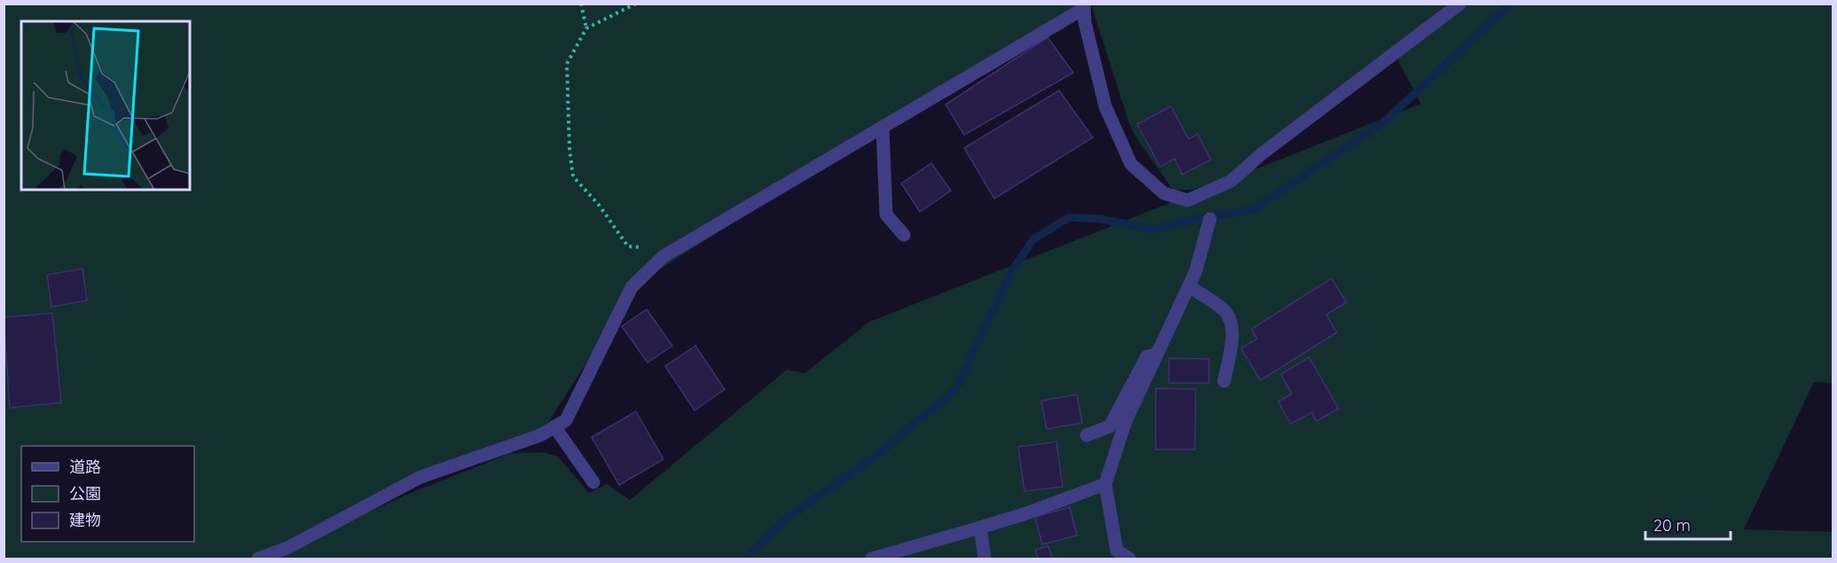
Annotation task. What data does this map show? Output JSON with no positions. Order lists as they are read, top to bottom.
{
  "legend": ["道路", "公園", "建物"],
  "scale_bar": "20 m"
}
